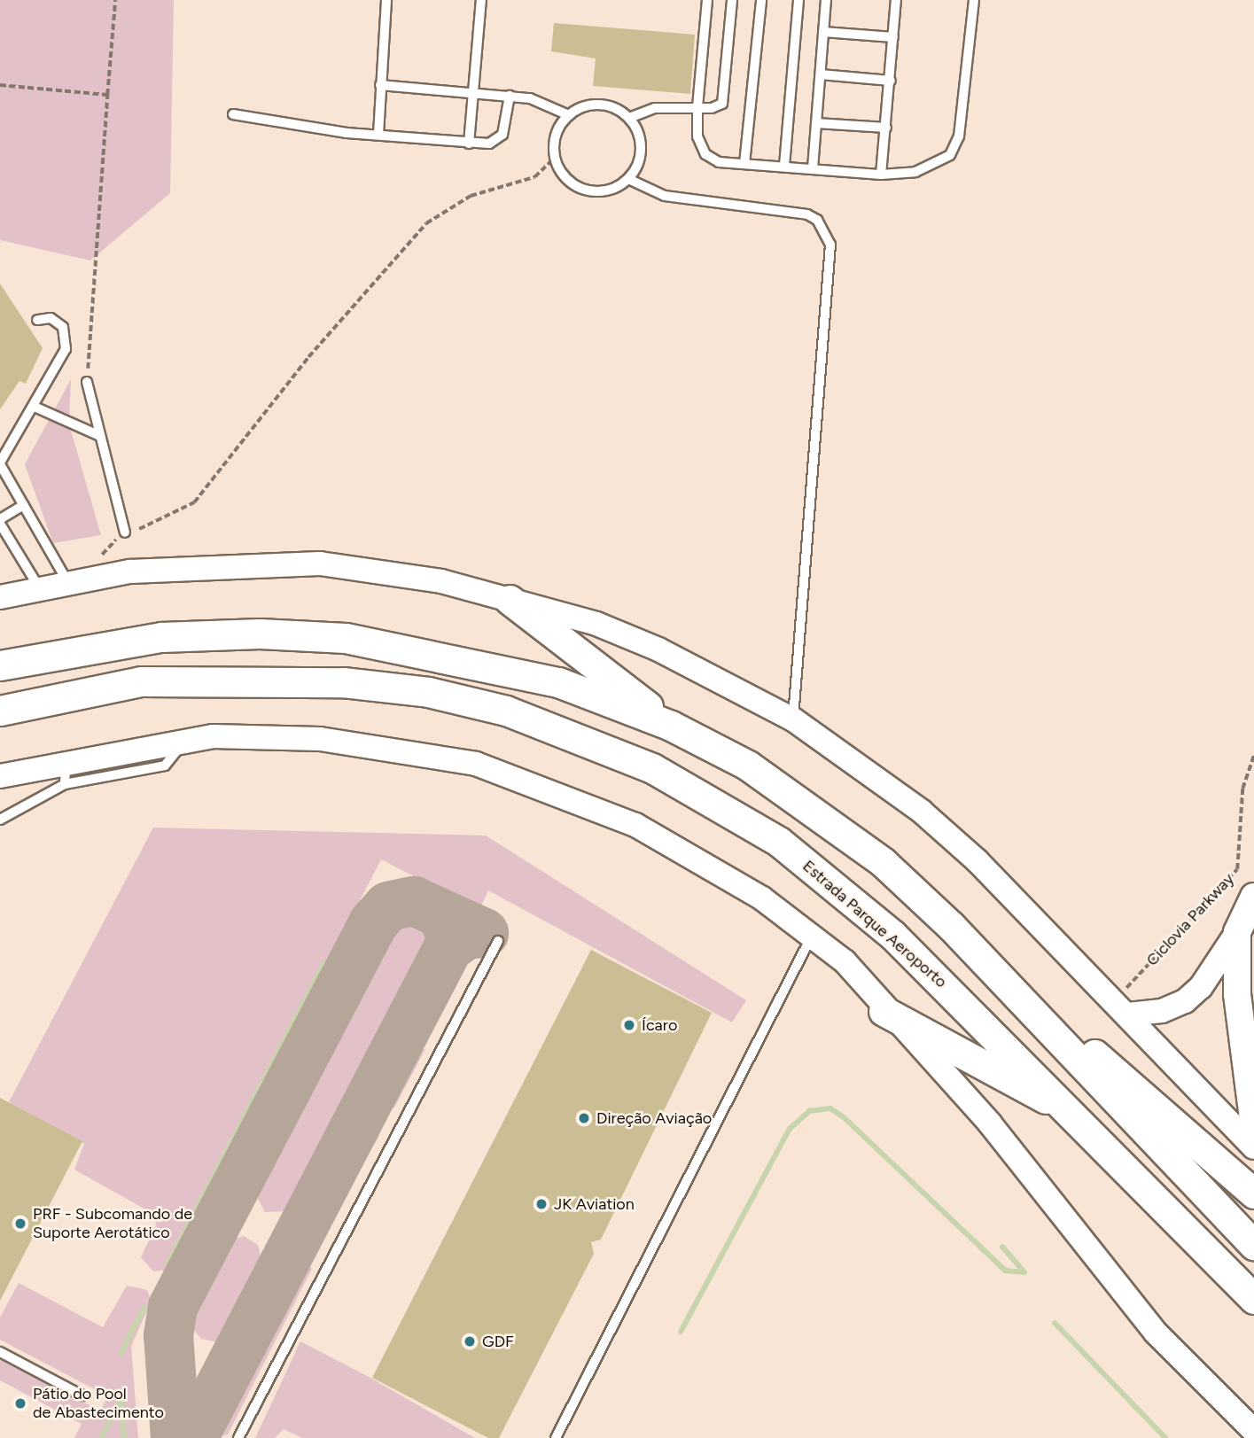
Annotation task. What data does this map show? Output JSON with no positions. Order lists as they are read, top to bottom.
{
  "streets": {
    "main road": ["Ciclovia Parkway", "Estrada Parque Aeroporto"]
  },
  "places": [
    "Ícaro",
    "Direção Aviação",
    "JK Aviation",
    "PRF - Subcomando de Suporte Aerotático",
    "GDF",
    "Pátio do Pool de Abastecimento"
  ]
}
